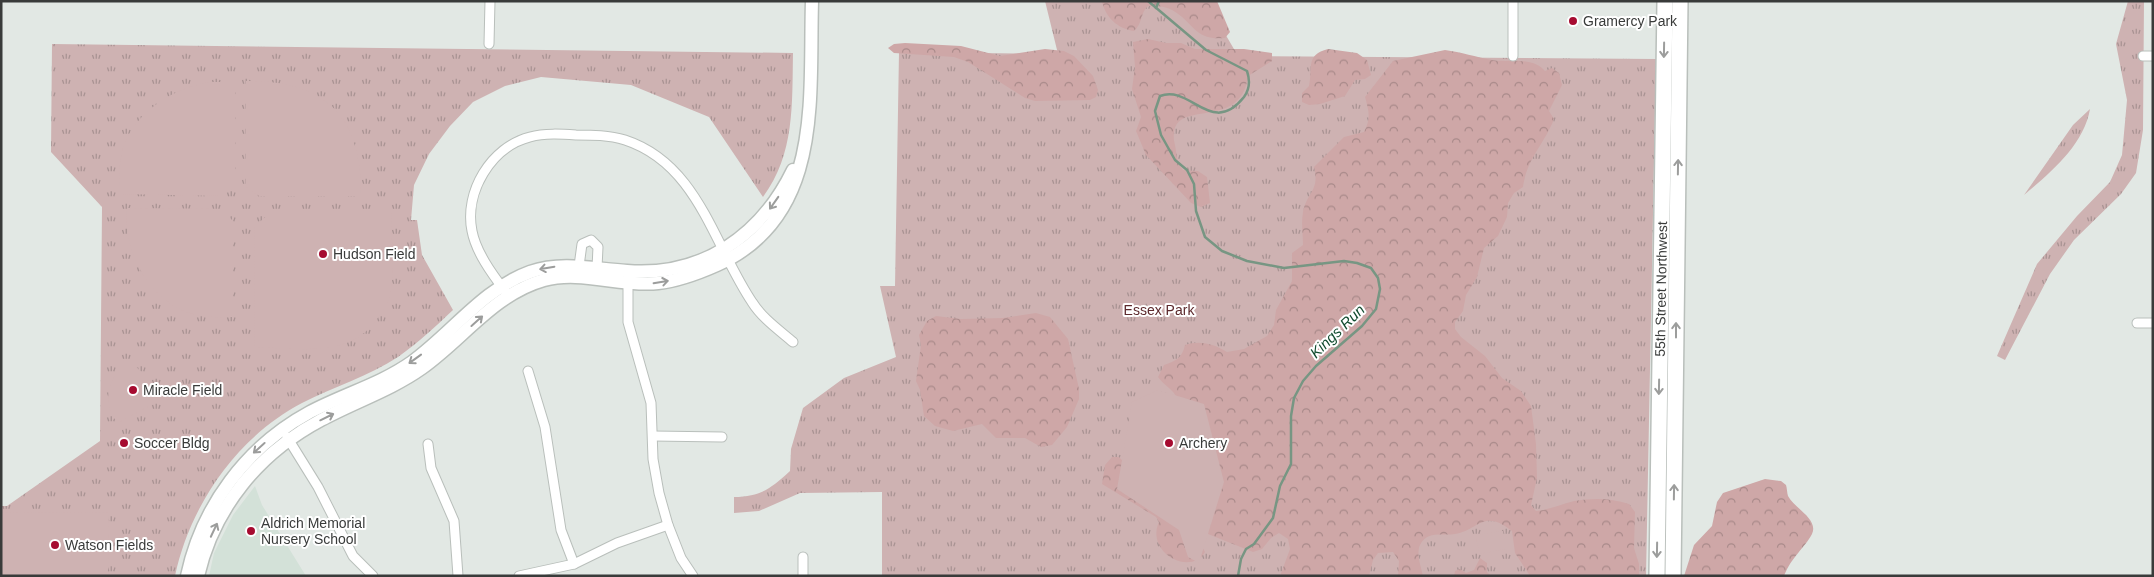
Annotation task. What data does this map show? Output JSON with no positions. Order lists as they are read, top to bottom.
{
  "streets": {
    "main road": ["55th Street Northwest"]
  },
  "water": ["Kings Run"],
  "parks": ["Essex Park"],
  "places": [
    "Gramercy Park",
    "Hudson Field",
    "Miracle Field",
    "Soccer Bldg",
    "Archery",
    "Aldrich Memorial Nursery School",
    "Watson Fields"
  ]
}
